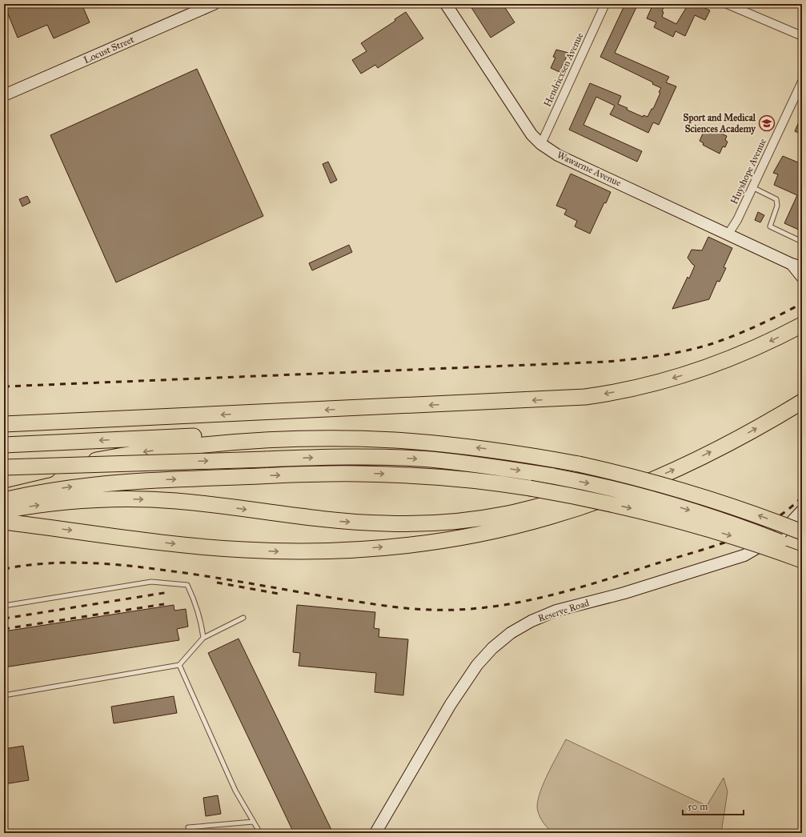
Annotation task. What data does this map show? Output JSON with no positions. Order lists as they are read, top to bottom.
{
  "streets": {
    "street": [
      "Locust Street",
      "Hendricxsen Avenue",
      "Wawarme Avenue",
      "Huyshope Avenue",
      "Reserve Road"
    ]
  },
  "crossings": [
    ["Hendricxsen Avenue", "Wawarme Avenue"],
    ["Wawarme Avenue", "Huyshope Avenue"]
  ],
  "places": {
    "school or university": ["Sport and Medical Sciences Academy"]
  },
  "scale_bar": "50 m"
}
